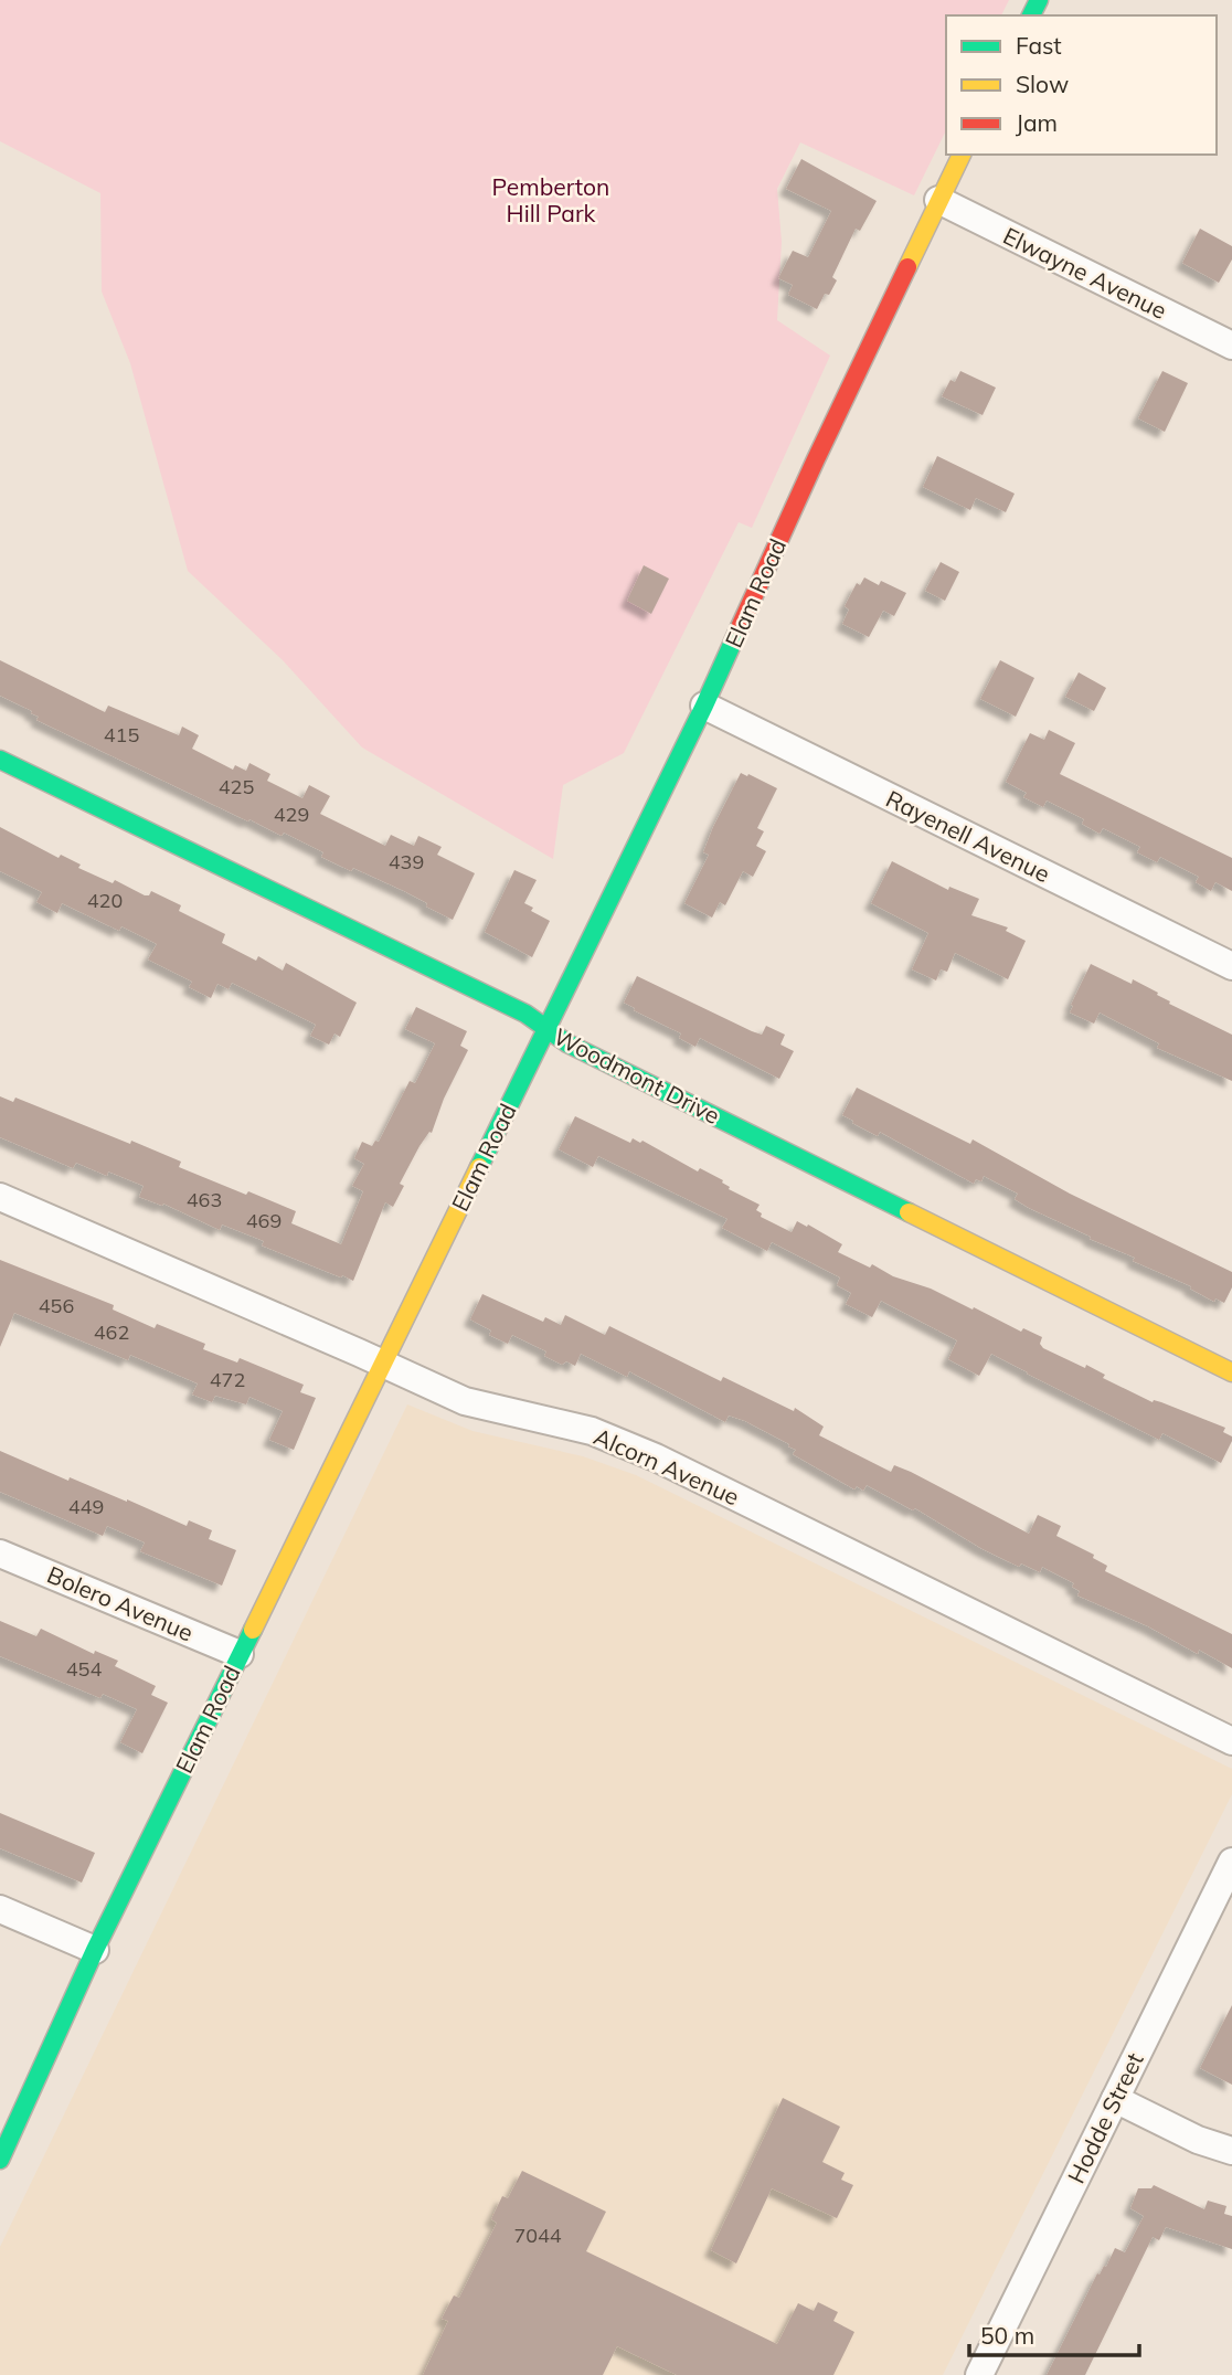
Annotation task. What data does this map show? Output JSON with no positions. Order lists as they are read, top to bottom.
{
  "streets": {
    "street": [
      "Elwayne Avenue",
      "Elam Road",
      "Rayenell Avenue",
      "Woodmont Drive",
      "Alcorn Avenue",
      "Bolero Avenue",
      "Hodde Street"
    ]
  },
  "crossings": [
    ["Elwayne Avenue", "Elam Road"],
    ["Elam Road", "Rayenell Avenue"],
    ["Elam Road", "Woodmont Drive"],
    ["Elam Road", "Alcorn Avenue"],
    ["Elam Road", "Bolero Avenue"]
  ],
  "parks": ["Pemberton Hill Park"],
  "house_numbers": [
    "415",
    "425",
    "429",
    "439",
    "420",
    "463",
    "469",
    "456",
    "462",
    "472",
    "449",
    "454",
    "7044"
  ],
  "legend": ["Fast", "Slow", "Jam"],
  "scale_bar": "50 m"
}
